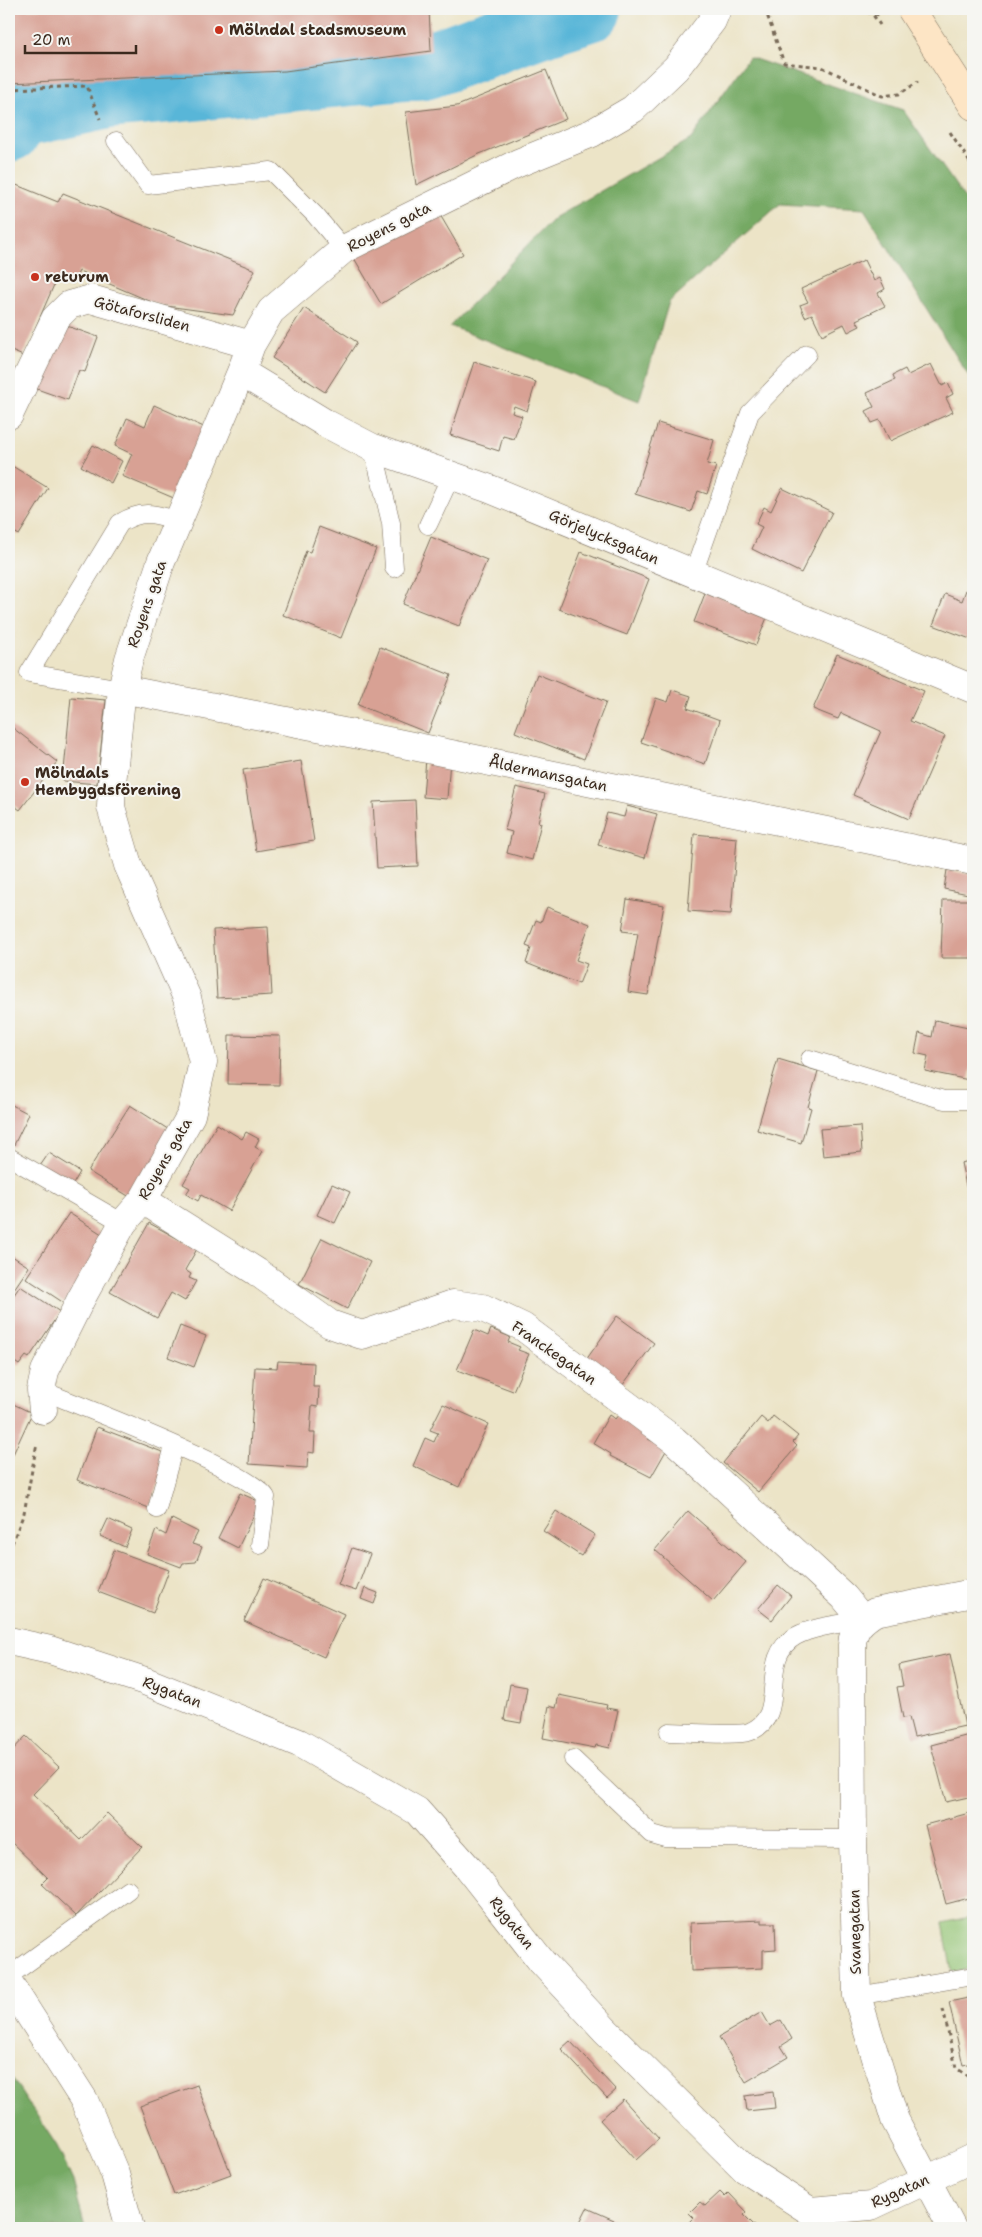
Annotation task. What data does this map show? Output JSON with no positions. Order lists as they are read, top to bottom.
{
  "streets": {
    "street": [
      "Royens gata",
      "Götaforsliden",
      "Görjelycksgatan",
      "Åldermansgatan",
      "Franckegatan",
      "Rygatan",
      "Svanegatan"
    ]
  },
  "crossings": [
    ["Royens gata", "Götaforsliden"],
    ["Royens gata", "Görjelycksgatan"],
    ["Royens gata", "Åldermansgatan"],
    ["Royens gata", "Franckegatan"],
    ["Franckegatan", "Svanegatan"],
    ["Rygatan", "Svanegatan"]
  ],
  "places": ["Mölndal stadsmuseum", "returum", "Mölndals Hembygdsförening"],
  "scale_bar": "20 m"
}
